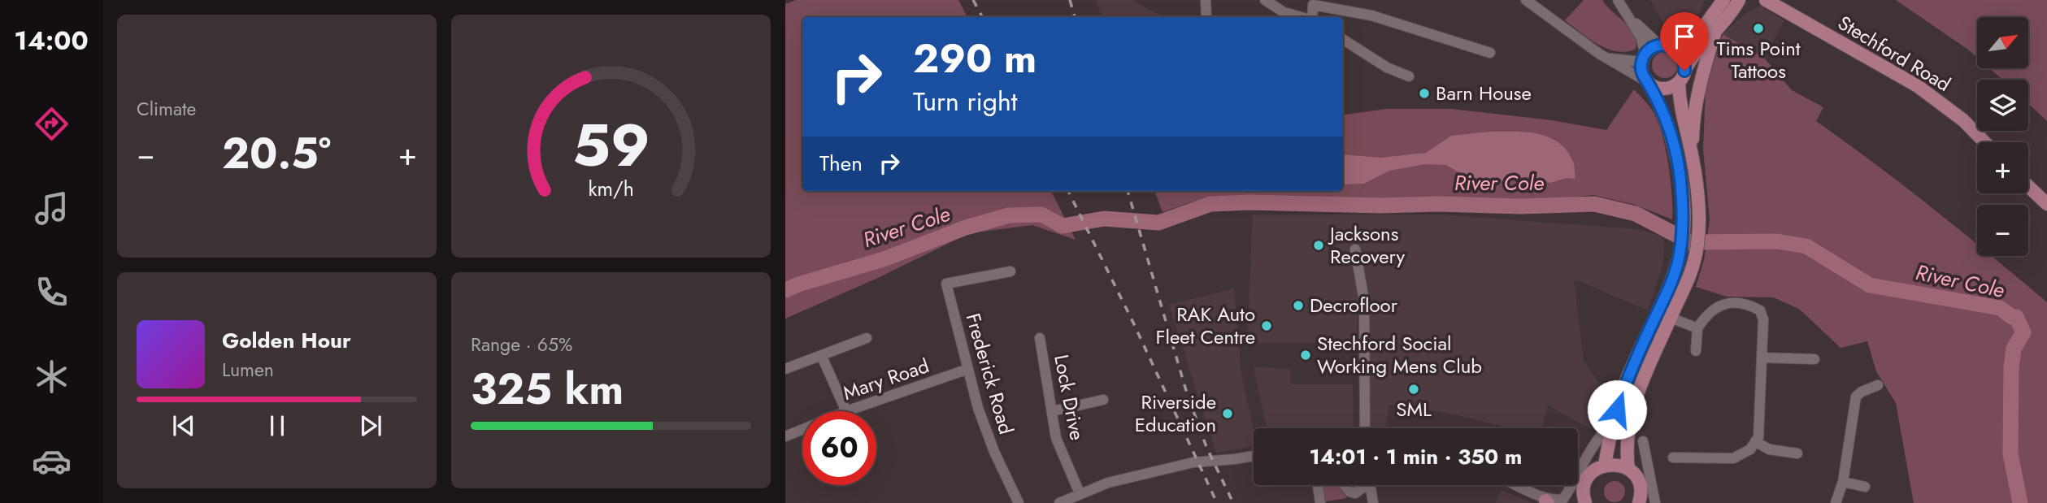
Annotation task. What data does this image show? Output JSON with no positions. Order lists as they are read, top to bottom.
{
  "streets": {
    "main road": ["Stechford Road"],
    "street": ["Frederick Road", "Mary Road", "Lock Drive"]
  },
  "crossings": [
    ["Frederick Road", "Mary Road"]
  ],
  "water": ["River Cole"],
  "places": [
    "Tims Point Tattoos",
    "Barn House",
    "Jacksons Recovery",
    "Decrofloor",
    "RAK Auto Fleet Centre",
    "Stechford Social Working Mens Club",
    "SML",
    "Riverside Education"
  ],
  "north": "top right",
  "page": {
    "tabs": "14:00",
    "tile": [
      "Climate",
      ["Range · 65%", "325 km"]
    ],
    "map_buttons": ["+", "−"],
    "turn": ["290 m", "Turn right"],
    "heat": ["−", "20.5°", "+"],
    "then": "Then",
    "song": ["Golden Hour", "Lumen"],
    "limit": "60",
    "trip": "14:01 · 1 min · 350 m",
    "gauge": ["59", "km/h"]
  }
}
